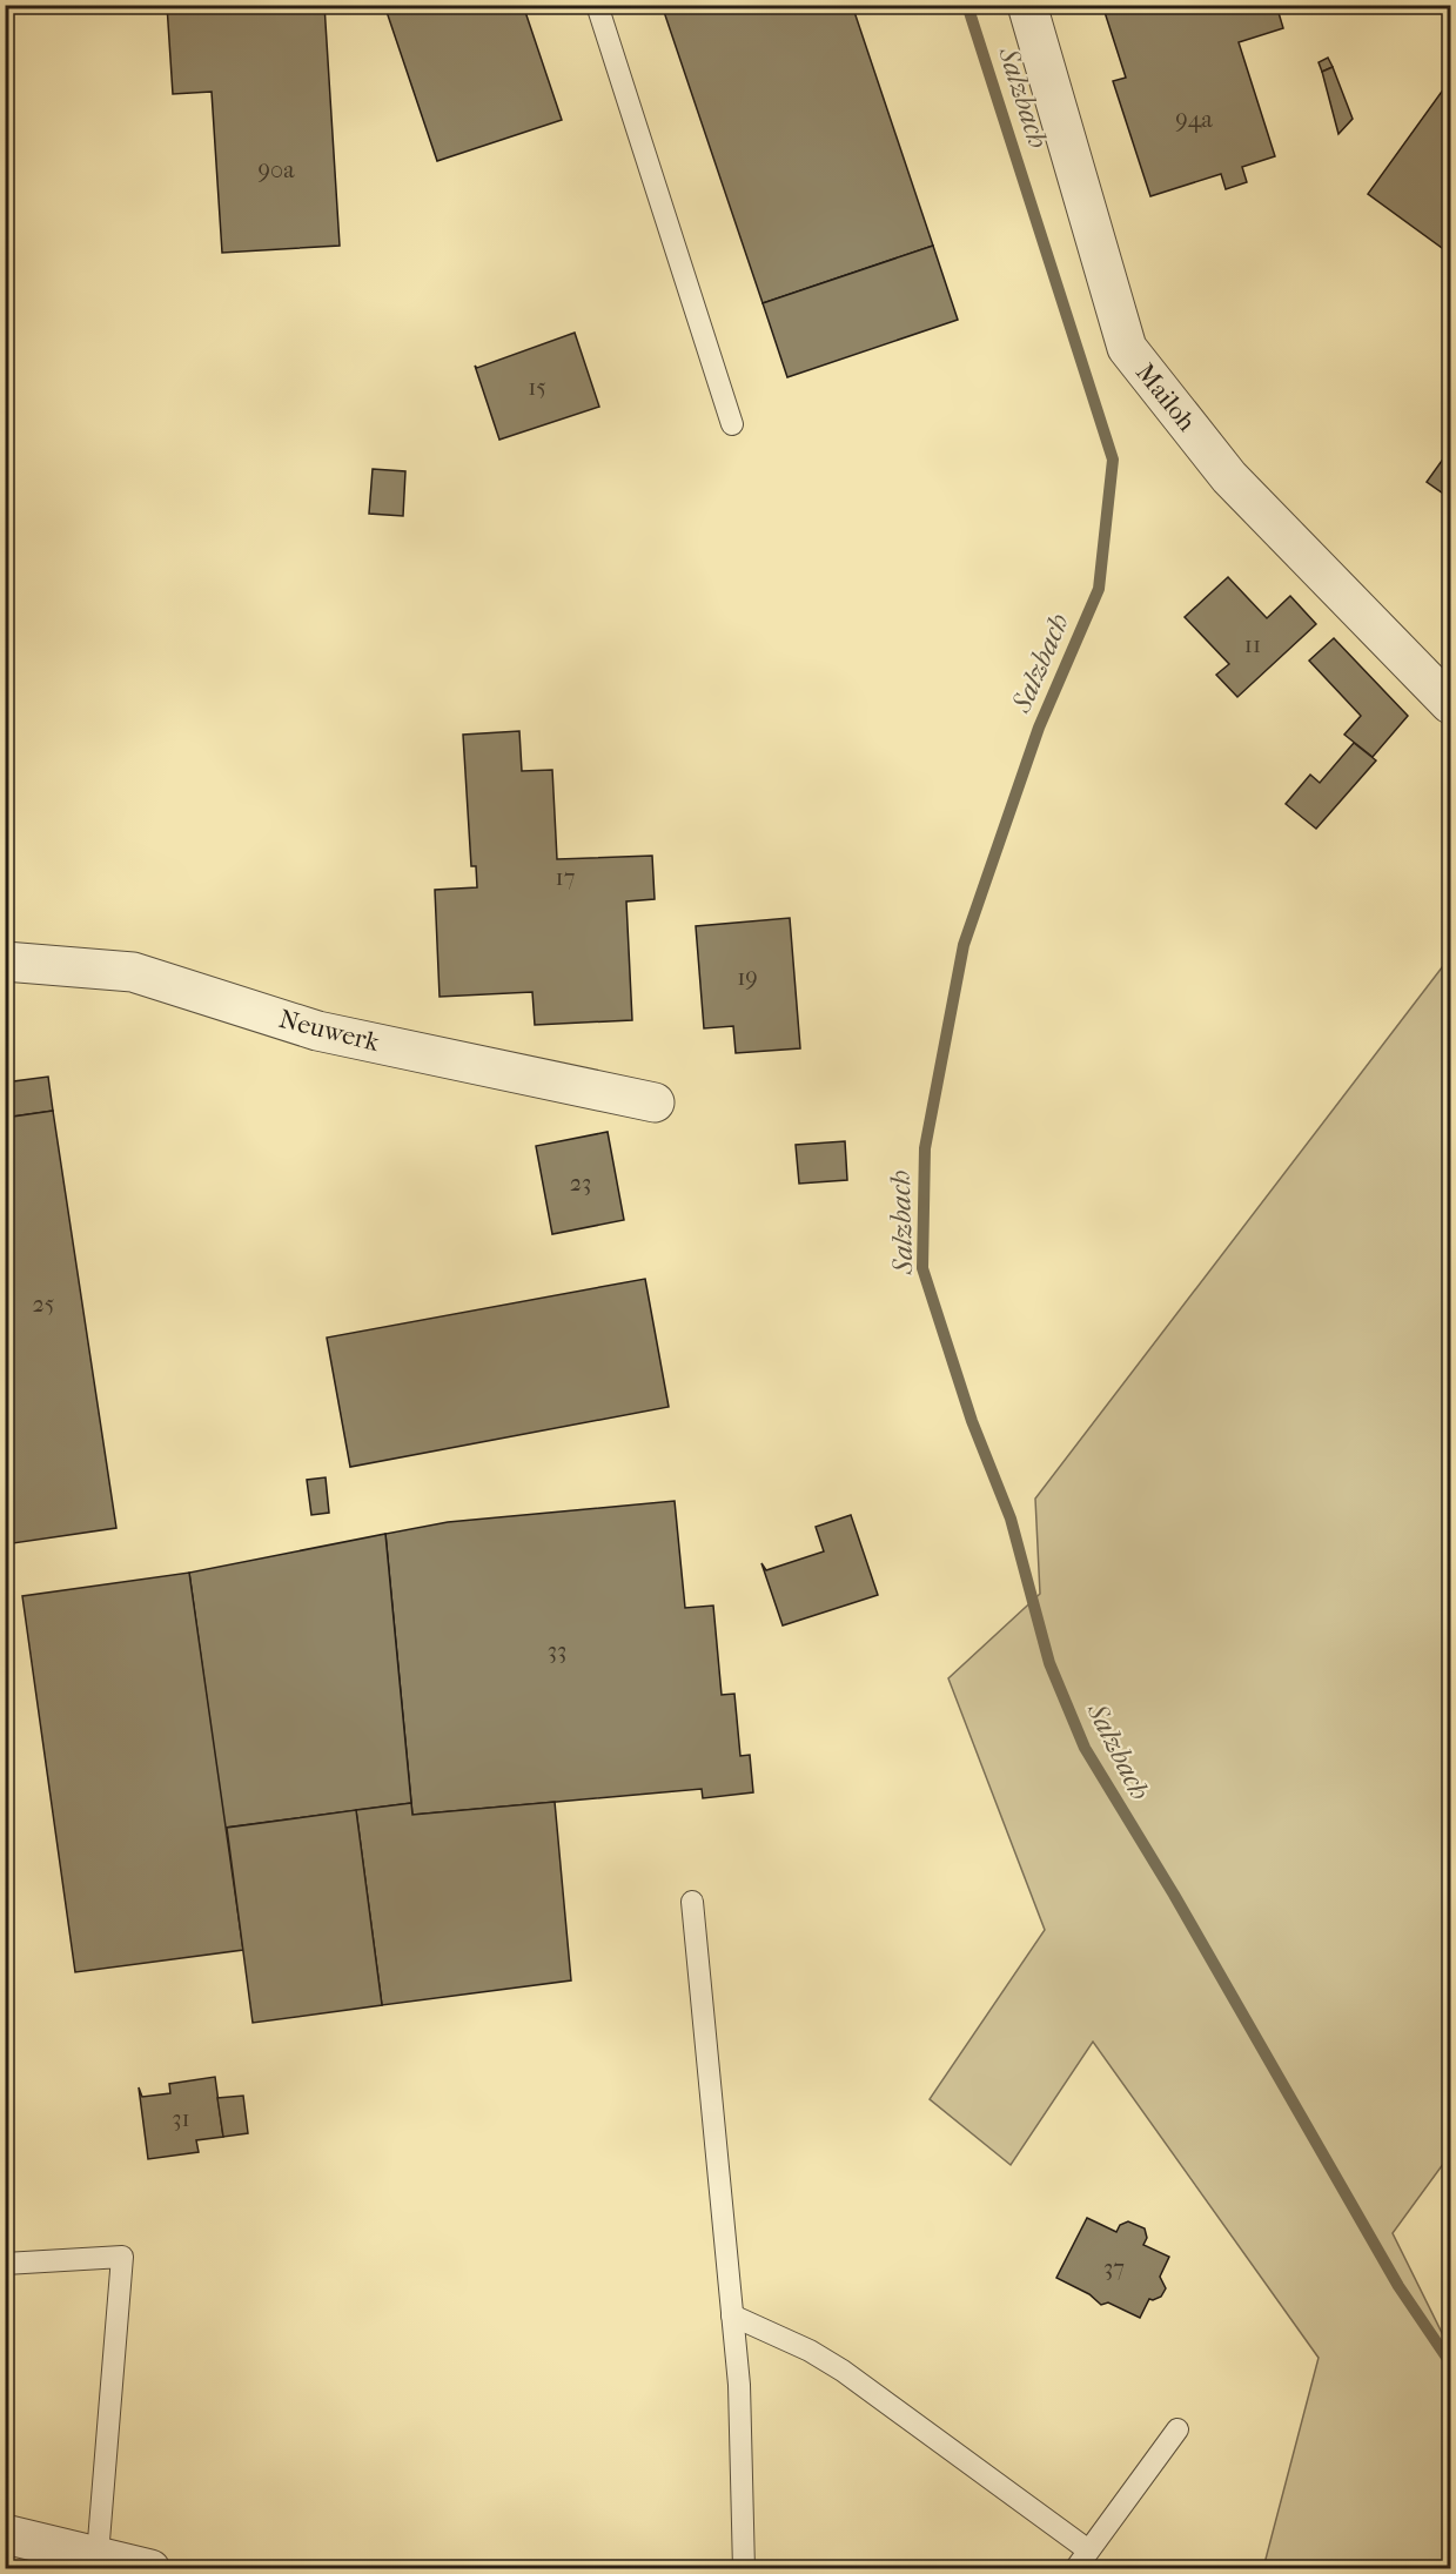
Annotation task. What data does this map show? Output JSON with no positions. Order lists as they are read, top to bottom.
{
  "streets": {
    "street": ["Mailoh", "Neuwerk"]
  },
  "water": ["Salzbach"],
  "house_numbers": [
    "94a",
    "90a",
    "15",
    "11",
    "17",
    "19",
    "23",
    "25",
    "33",
    "31",
    "37"
  ]
}
